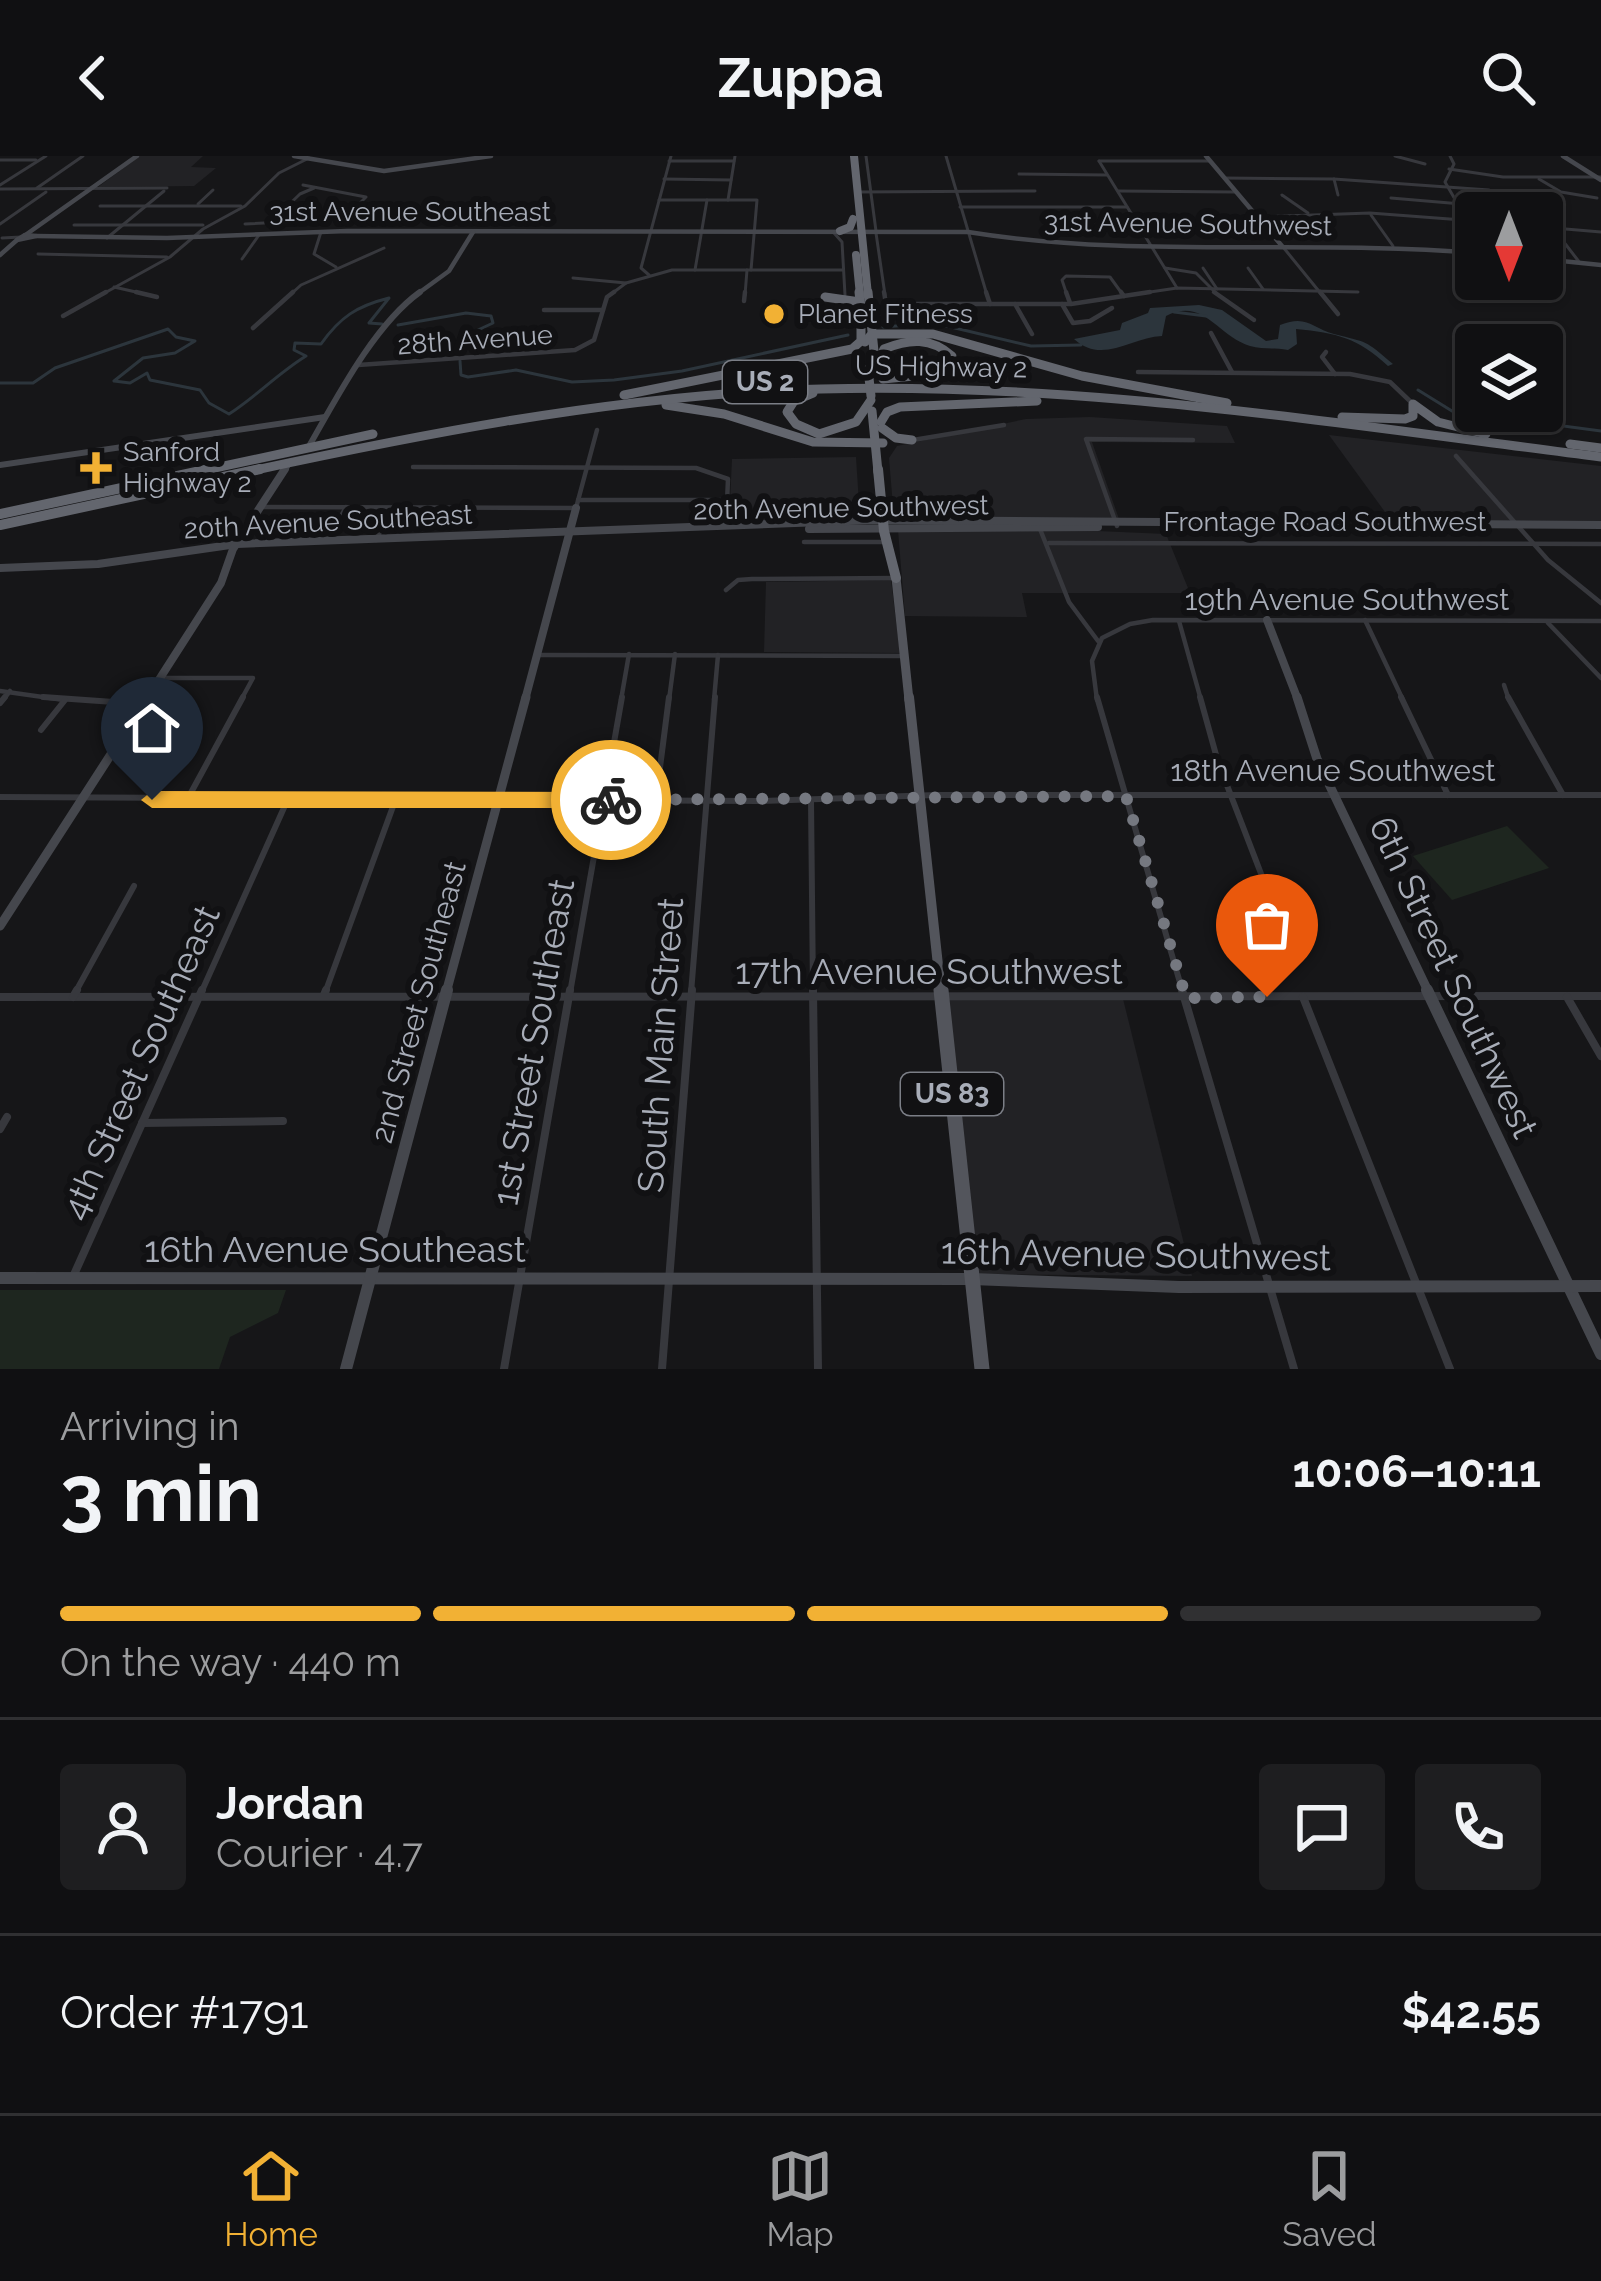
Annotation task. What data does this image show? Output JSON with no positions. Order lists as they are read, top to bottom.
{
  "streets": {
    "highway": ["US Highway 2", "US 2", "US 83"],
    "street": [
      "31st Avenue Southeast",
      "31st Avenue Southwest",
      "28th Avenue",
      "20th Avenue Southwest",
      "20th Avenue Southeast",
      "Frontage Road Southwest",
      "19th Avenue Southwest",
      "18th Avenue Southwest",
      "17th Avenue Southwest",
      "6th Street Southwest",
      "2nd Street Southeast",
      "1st Street Southeast",
      "South Main Street",
      "4th Street Southeast",
      "16th Avenue Southeast",
      "16th Avenue Southwest"
    ]
  },
  "crossings": [
    ["31st Avenue Southeast", "31st Avenue Southwest"],
    ["31st Avenue Southwest", "US 83"],
    ["US Highway 2", "US 83"],
    ["20th Avenue Southwest", "20th Avenue Southeast"],
    ["20th Avenue Southwest", "US 83"],
    ["20th Avenue Southeast", "2nd Street Southeast"],
    ["19th Avenue Southwest", "6th Street Southwest"],
    ["18th Avenue Southwest", "6th Street Southwest"],
    ["18th Avenue Southwest", "2nd Street Southeast"],
    ["18th Avenue Southwest", "1st Street Southeast"],
    ["18th Avenue Southwest", "South Main Street"],
    ["18th Avenue Southwest", "4th Street Southeast"],
    ["18th Avenue Southwest", "US 83"],
    ["17th Avenue Southwest", "6th Street Southwest"],
    ["17th Avenue Southwest", "2nd Street Southeast"],
    ["17th Avenue Southwest", "1st Street Southeast"],
    ["17th Avenue Southwest", "South Main Street"],
    ["17th Avenue Southwest", "4th Street Southeast"],
    ["17th Avenue Southwest", "US 83"],
    ["6th Street Southwest", "16th Avenue Southwest"],
    ["2nd Street Southeast", "16th Avenue Southeast"],
    ["1st Street Southeast", "16th Avenue Southeast"],
    ["South Main Street", "16th Avenue Southeast"],
    ["South Main Street", "16th Avenue Southwest"],
    ["4th Street Southeast", "16th Avenue Southeast"],
    ["US 83", "16th Avenue Southwest"],
    ["16th Avenue Southeast", "16th Avenue Southwest"]
  ],
  "places": {
    "other": ["Planet Fitness"],
    "health": ["Sanford Highway 2"]
  },
  "north": "bottom",
  "page": {
    "header": "Zuppa",
    "heading": ["3 min", "Arriving in", "10:06–10:11"],
    "panel": [
      "Jordan",
      "Courier · 4.7",
      "Order #1791",
      "$42.55"
    ],
    "bar": "On the way · 440 m",
    "tabs": ["Home", "Map", "Saved"]
  }
}
